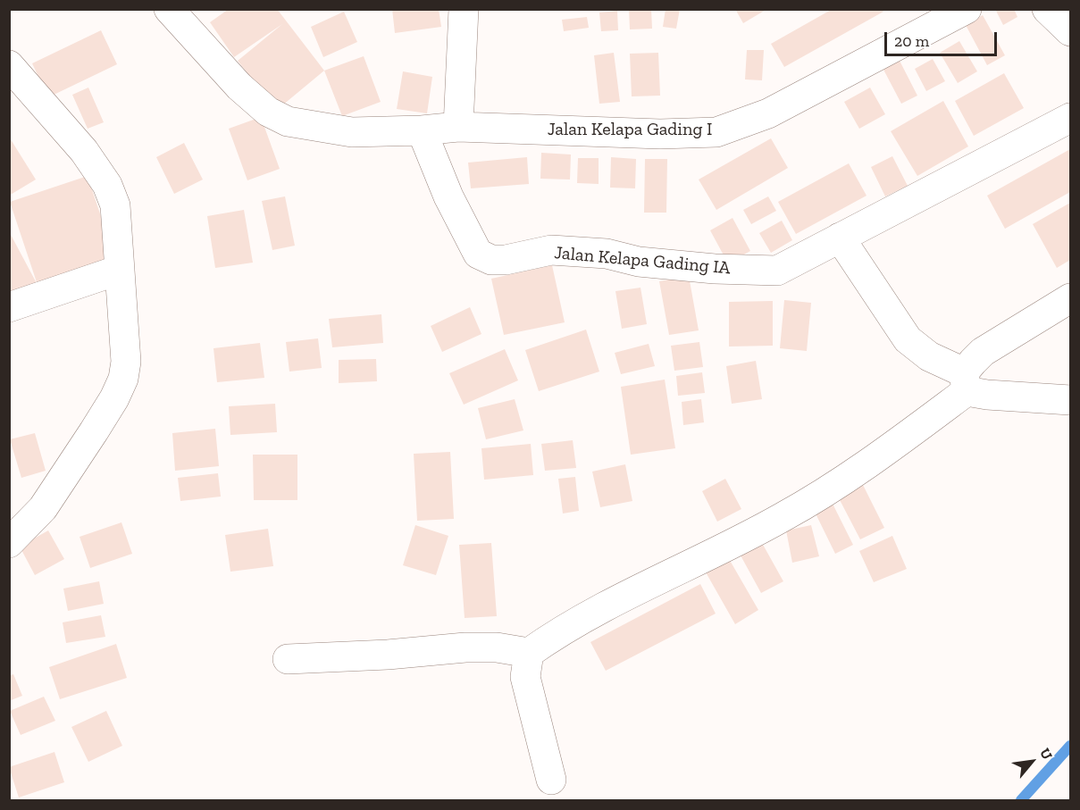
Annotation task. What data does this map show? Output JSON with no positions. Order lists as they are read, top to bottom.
{
  "streets": {
    "street": ["Jalan Kelapa Gading I", "Jalan Kelapa Gading IA"]
  },
  "crossings": [
    ["Jalan Kelapa Gading I", "Jalan Kelapa Gading IA"]
  ],
  "scale_bar": "20 m",
  "north": "top right"
}
